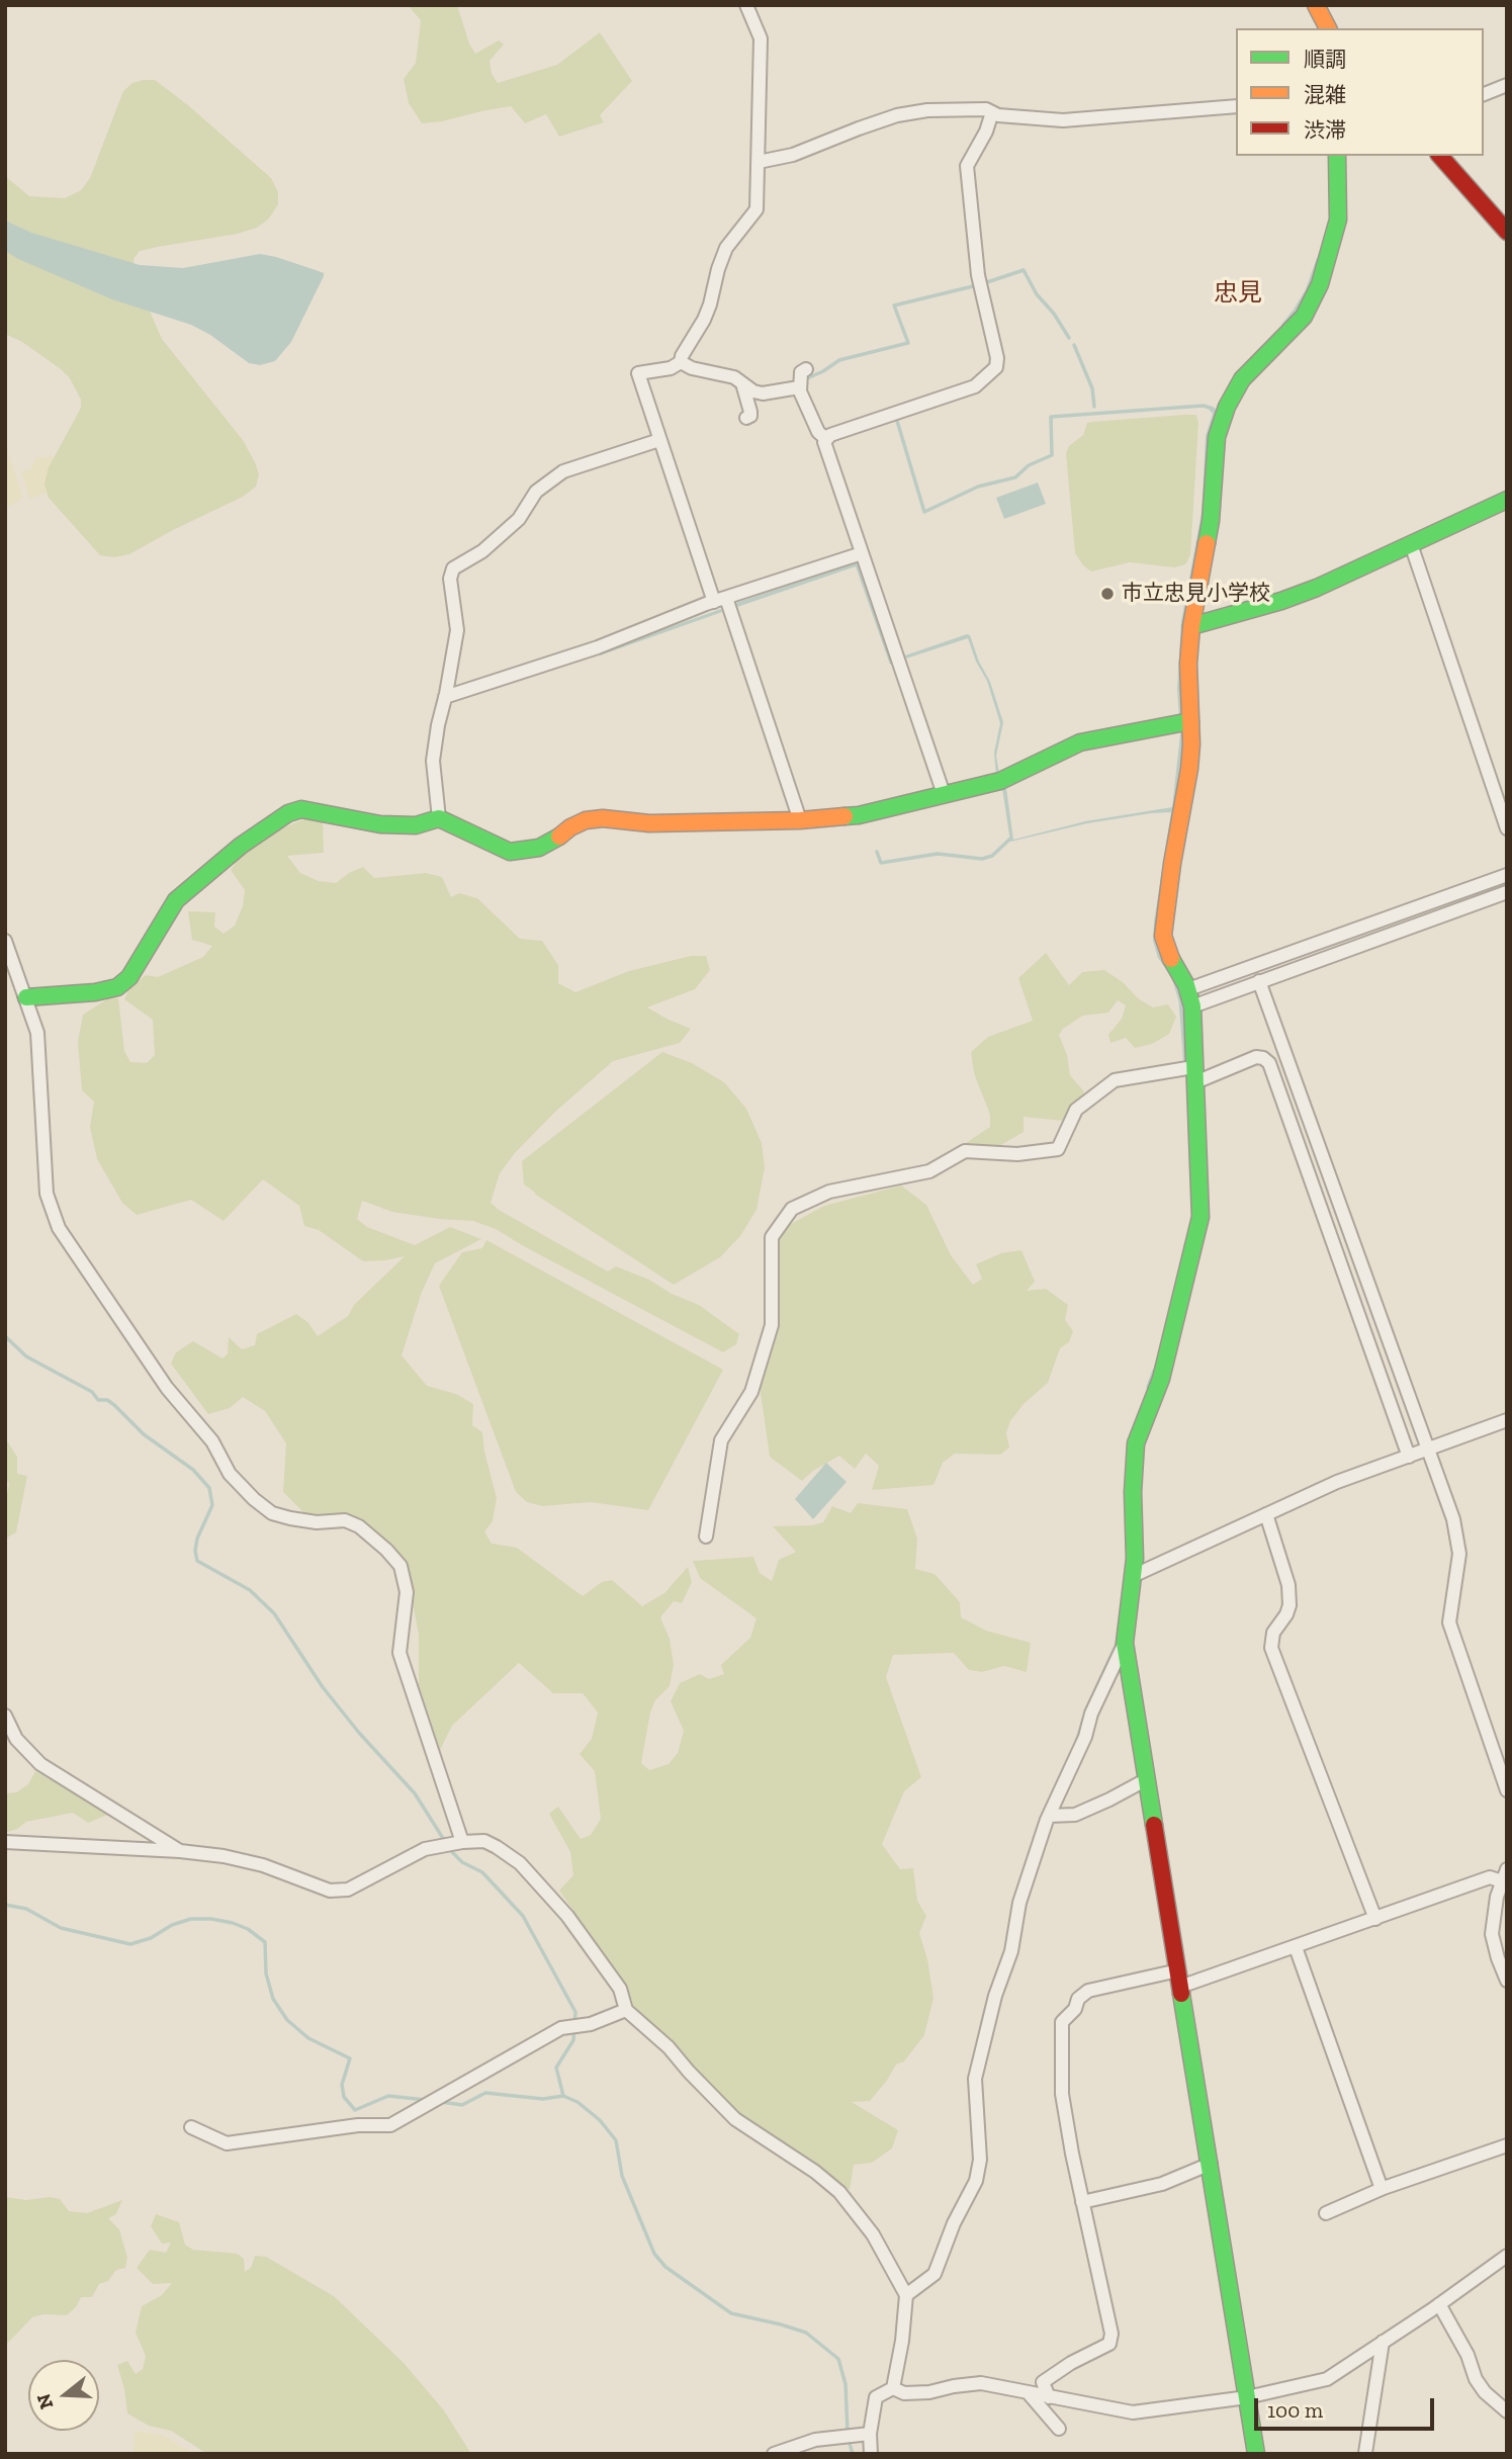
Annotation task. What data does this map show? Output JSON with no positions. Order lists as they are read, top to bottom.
{
  "districts": ["忠見"],
  "places": ["市立忠見小学校"],
  "legend": ["順調", "混雑", "渋滞"],
  "scale_bar": "100 m",
  "north": "left"
}
